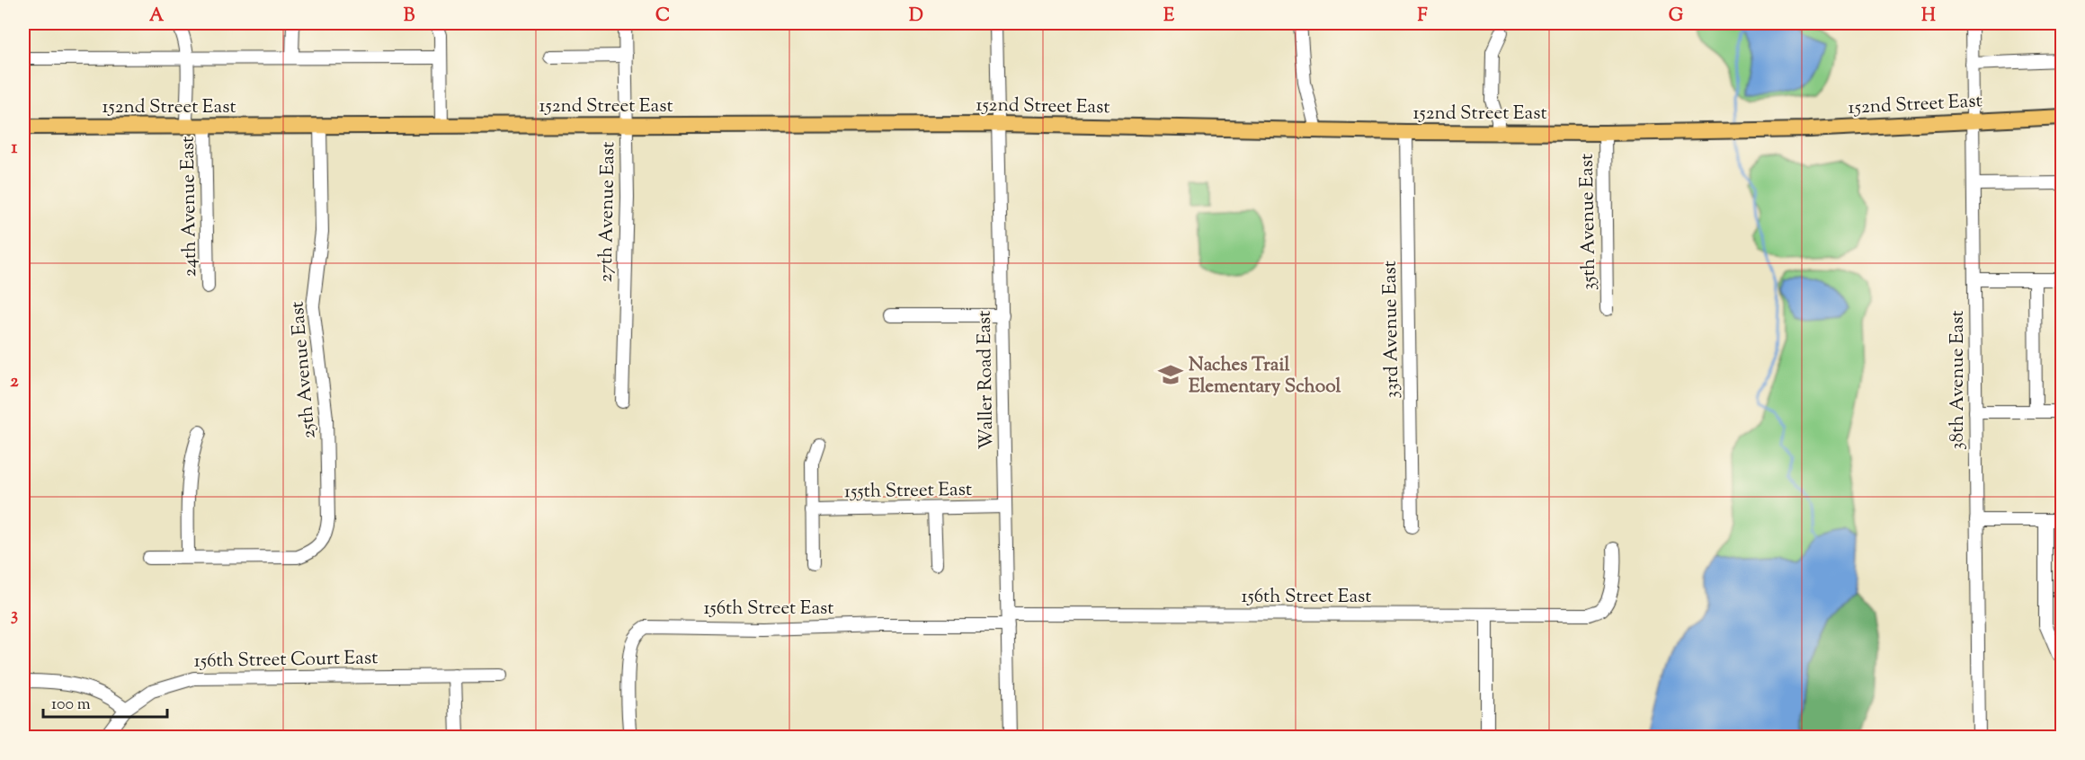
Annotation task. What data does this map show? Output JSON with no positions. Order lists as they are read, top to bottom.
{
  "streets": {
    "main road": ["152nd Street East"],
    "street": [
      "24th Avenue East",
      "27th Avenue East",
      "35th Avenue East",
      "33rd Avenue East",
      "25th Avenue East",
      "Waller Road East",
      "38th Avenue East",
      "155th Street East",
      "156th Street East",
      "156th Street Court East"
    ]
  },
  "crossings": [
    ["152nd Street East", "24th Avenue East"],
    ["152nd Street East", "27th Avenue East"],
    ["152nd Street East", "35th Avenue East"],
    ["152nd Street East", "33rd Avenue East"],
    ["152nd Street East", "25th Avenue East"],
    ["152nd Street East", "Waller Road East"],
    ["152nd Street East", "38th Avenue East"],
    ["Waller Road East", "155th Street East"],
    ["Waller Road East", "156th Street East"]
  ],
  "places": {
    "school or university": ["Naches Trail Elementary School"]
  },
  "scale_bar": "100 m",
  "grid": {
    "columns": [
      "A",
      "B",
      "C",
      "D",
      "E",
      "F",
      "G",
      "H"
    ],
    "rows": ["1", "2", "3"]
  }
}
